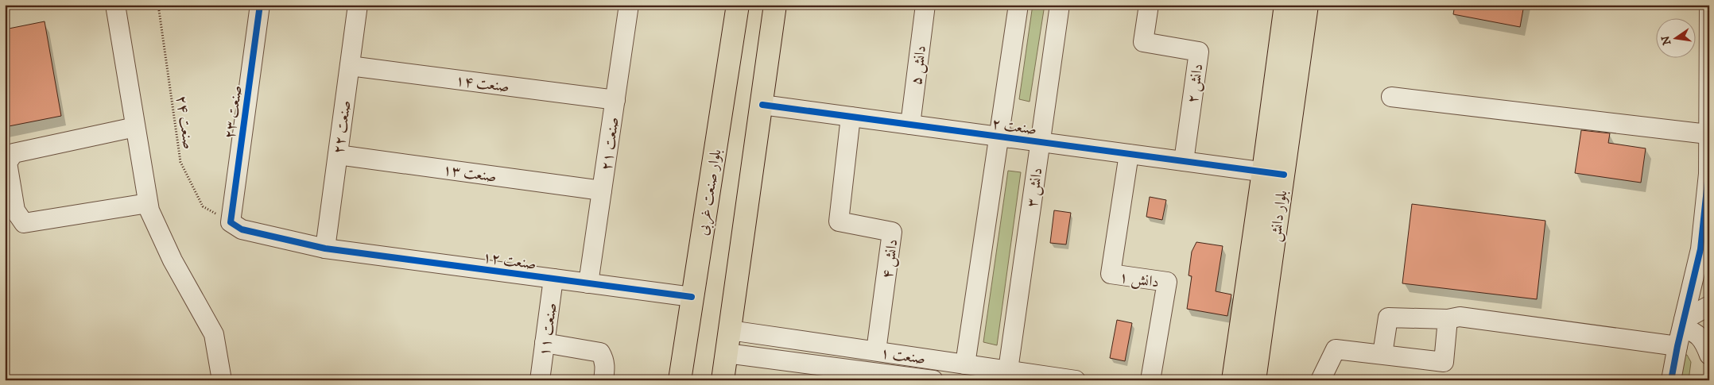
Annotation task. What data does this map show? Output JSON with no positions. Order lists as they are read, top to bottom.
{
  "streets": {
    "main road": ["بلوار صنعت غربی", "بلوار دانش"],
    "street": [
      "دانش ۵",
      "صنعت ۱۴",
      "دانش ۲",
      "صنعت ۲۳",
      "صنعت ۲",
      "صنعت ۲۲",
      "صنعت ۲۱",
      "صنعت ۱۳",
      "دانش ۳",
      "دانش ۴",
      "صنعت ۱۲",
      "دانش ۱",
      "صنعت ۱۱",
      "صنعت ۱"
    ],
    "path": ["صنعت ۲۴"]
  },
  "crossings": [
    ["دانش ۵", "صنعت ۲"],
    ["صنعت ۱۴", "صنعت ۲۲"],
    ["صنعت ۱۴", "صنعت ۲۱"],
    ["دانش ۲", "صنعت ۲"],
    ["صنعت ۲۳", "صنعت ۲۴"],
    ["صنعت ۲۳", "صنعت ۱۲"],
    ["صنعت ۲۴", "صنعت ۱۲"],
    ["صنعت ۲", "دانش ۳"],
    ["صنعت ۲", "بلوار دانش"],
    ["صنعت ۲", "دانش ۴"],
    ["صنعت ۲", "دانش ۱"],
    ["صنعت ۲۲", "صنعت ۱۳"],
    ["صنعت ۲۲", "صنعت ۱۲"],
    ["صنعت ۲۱", "صنعت ۱۳"],
    ["صنعت ۲۱", "صنعت ۱۲"],
    ["دانش ۳", "صنعت ۱"],
    ["بلوار صنعت غربی", "صنعت ۱۲"],
    ["دانش ۴", "صنعت ۱"],
    ["صنعت ۱۲", "صنعت ۱۱"]
  ],
  "north": "left"
}
